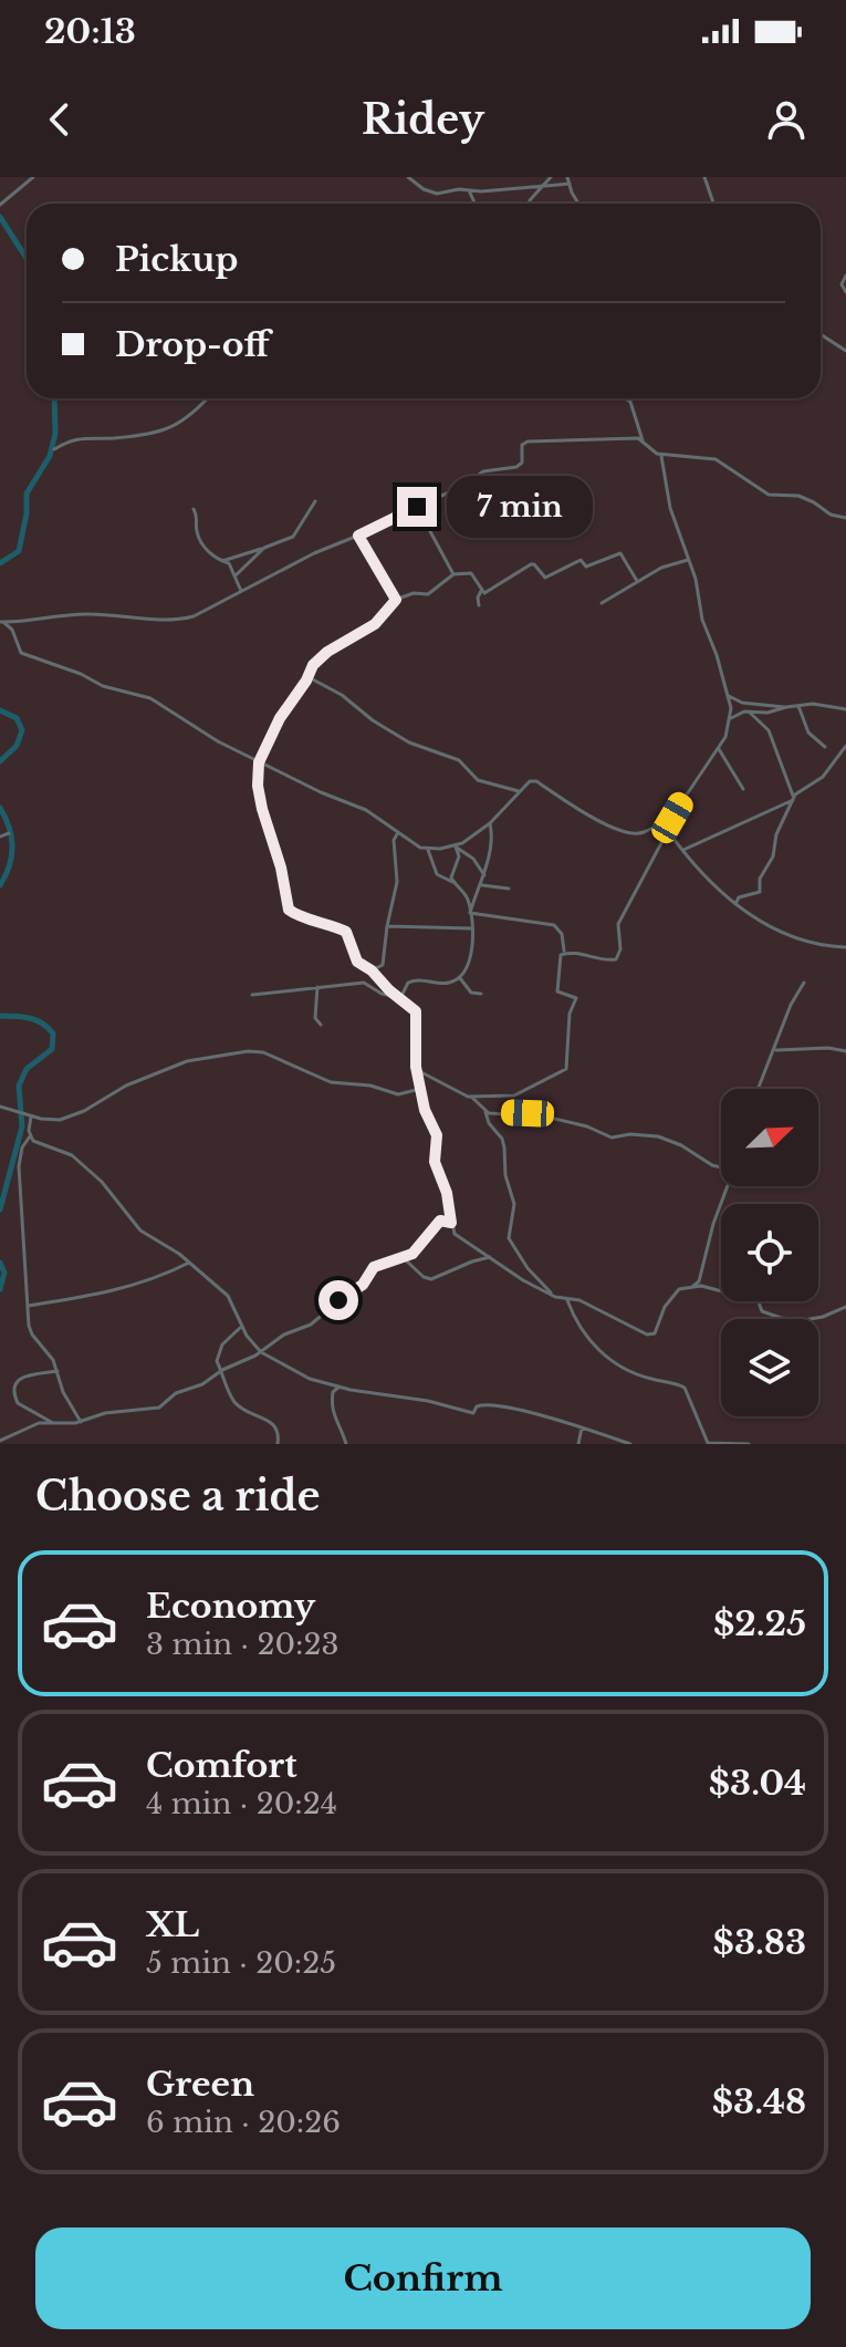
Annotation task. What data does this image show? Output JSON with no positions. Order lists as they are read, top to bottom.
{
  "north": "top right",
  "page": {
    "status": "20:13",
    "header": "Ridey",
    "banner": ["Pickup", "Drop-off"],
    "bubble": "7 min",
    "heading": "Choose a ride",
    "list": [
      {
        "name": "Economy",
        "note": "3 min · 20:23",
        "value": "$2.25"
      },
      {
        "name": "Comfort",
        "note": "4 min · 20:24",
        "value": "$3.04"
      },
      {
        "name": "XL",
        "note": "5 min · 20:25",
        "value": "$3.83"
      },
      {
        "name": "Green",
        "note": "6 min · 20:26",
        "value": "$3.48"
      }
    ],
    "buttons": "Confirm"
  }
}
